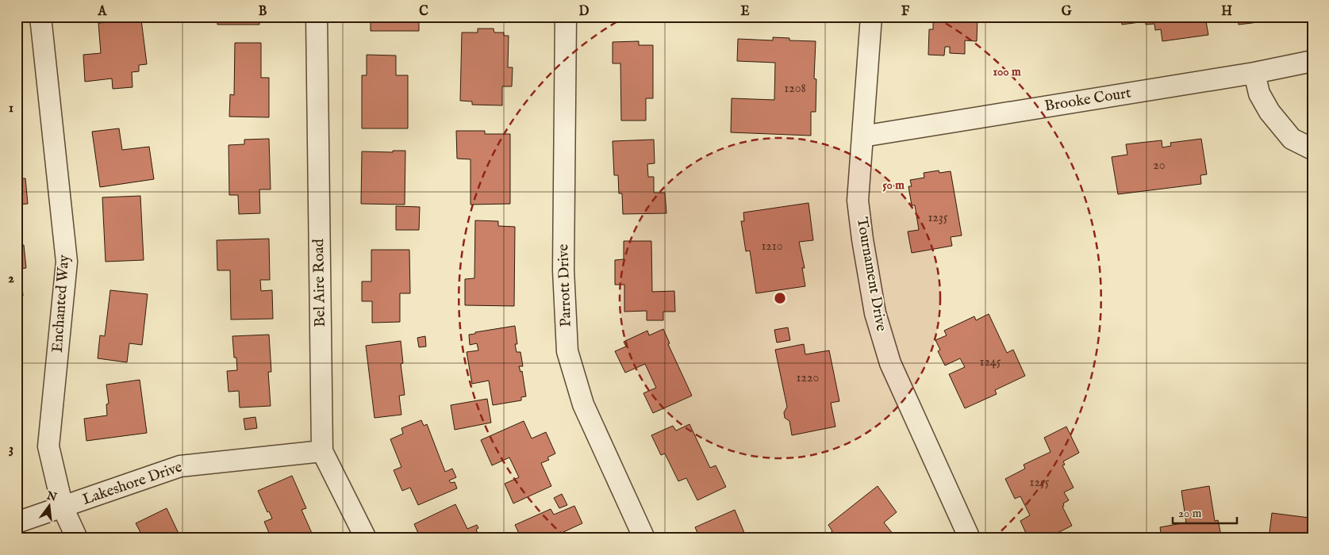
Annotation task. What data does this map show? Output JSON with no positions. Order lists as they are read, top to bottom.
{
  "streets": {
    "street": [
      "Brooke Court",
      "Tournament Drive",
      "Bel Aire Road",
      "Parrott Drive",
      "Enchanted Way",
      "Lakeshore Drive"
    ]
  },
  "crossings": [
    ["Brooke Court", "Tournament Drive"],
    ["Bel Aire Road", "Lakeshore Drive"],
    ["Enchanted Way", "Lakeshore Drive"]
  ],
  "house_numbers": [
    "1208",
    "20",
    "1235",
    "1210",
    "1245",
    "1220",
    "1255"
  ],
  "scale_bar": "20 m",
  "north": "top",
  "grid": {
    "columns": [
      "A",
      "B",
      "C",
      "D",
      "E",
      "F",
      "G",
      "H"
    ],
    "rows": ["1", "2", "3"]
  },
  "rings": ["100 m", "50 m"]
}
